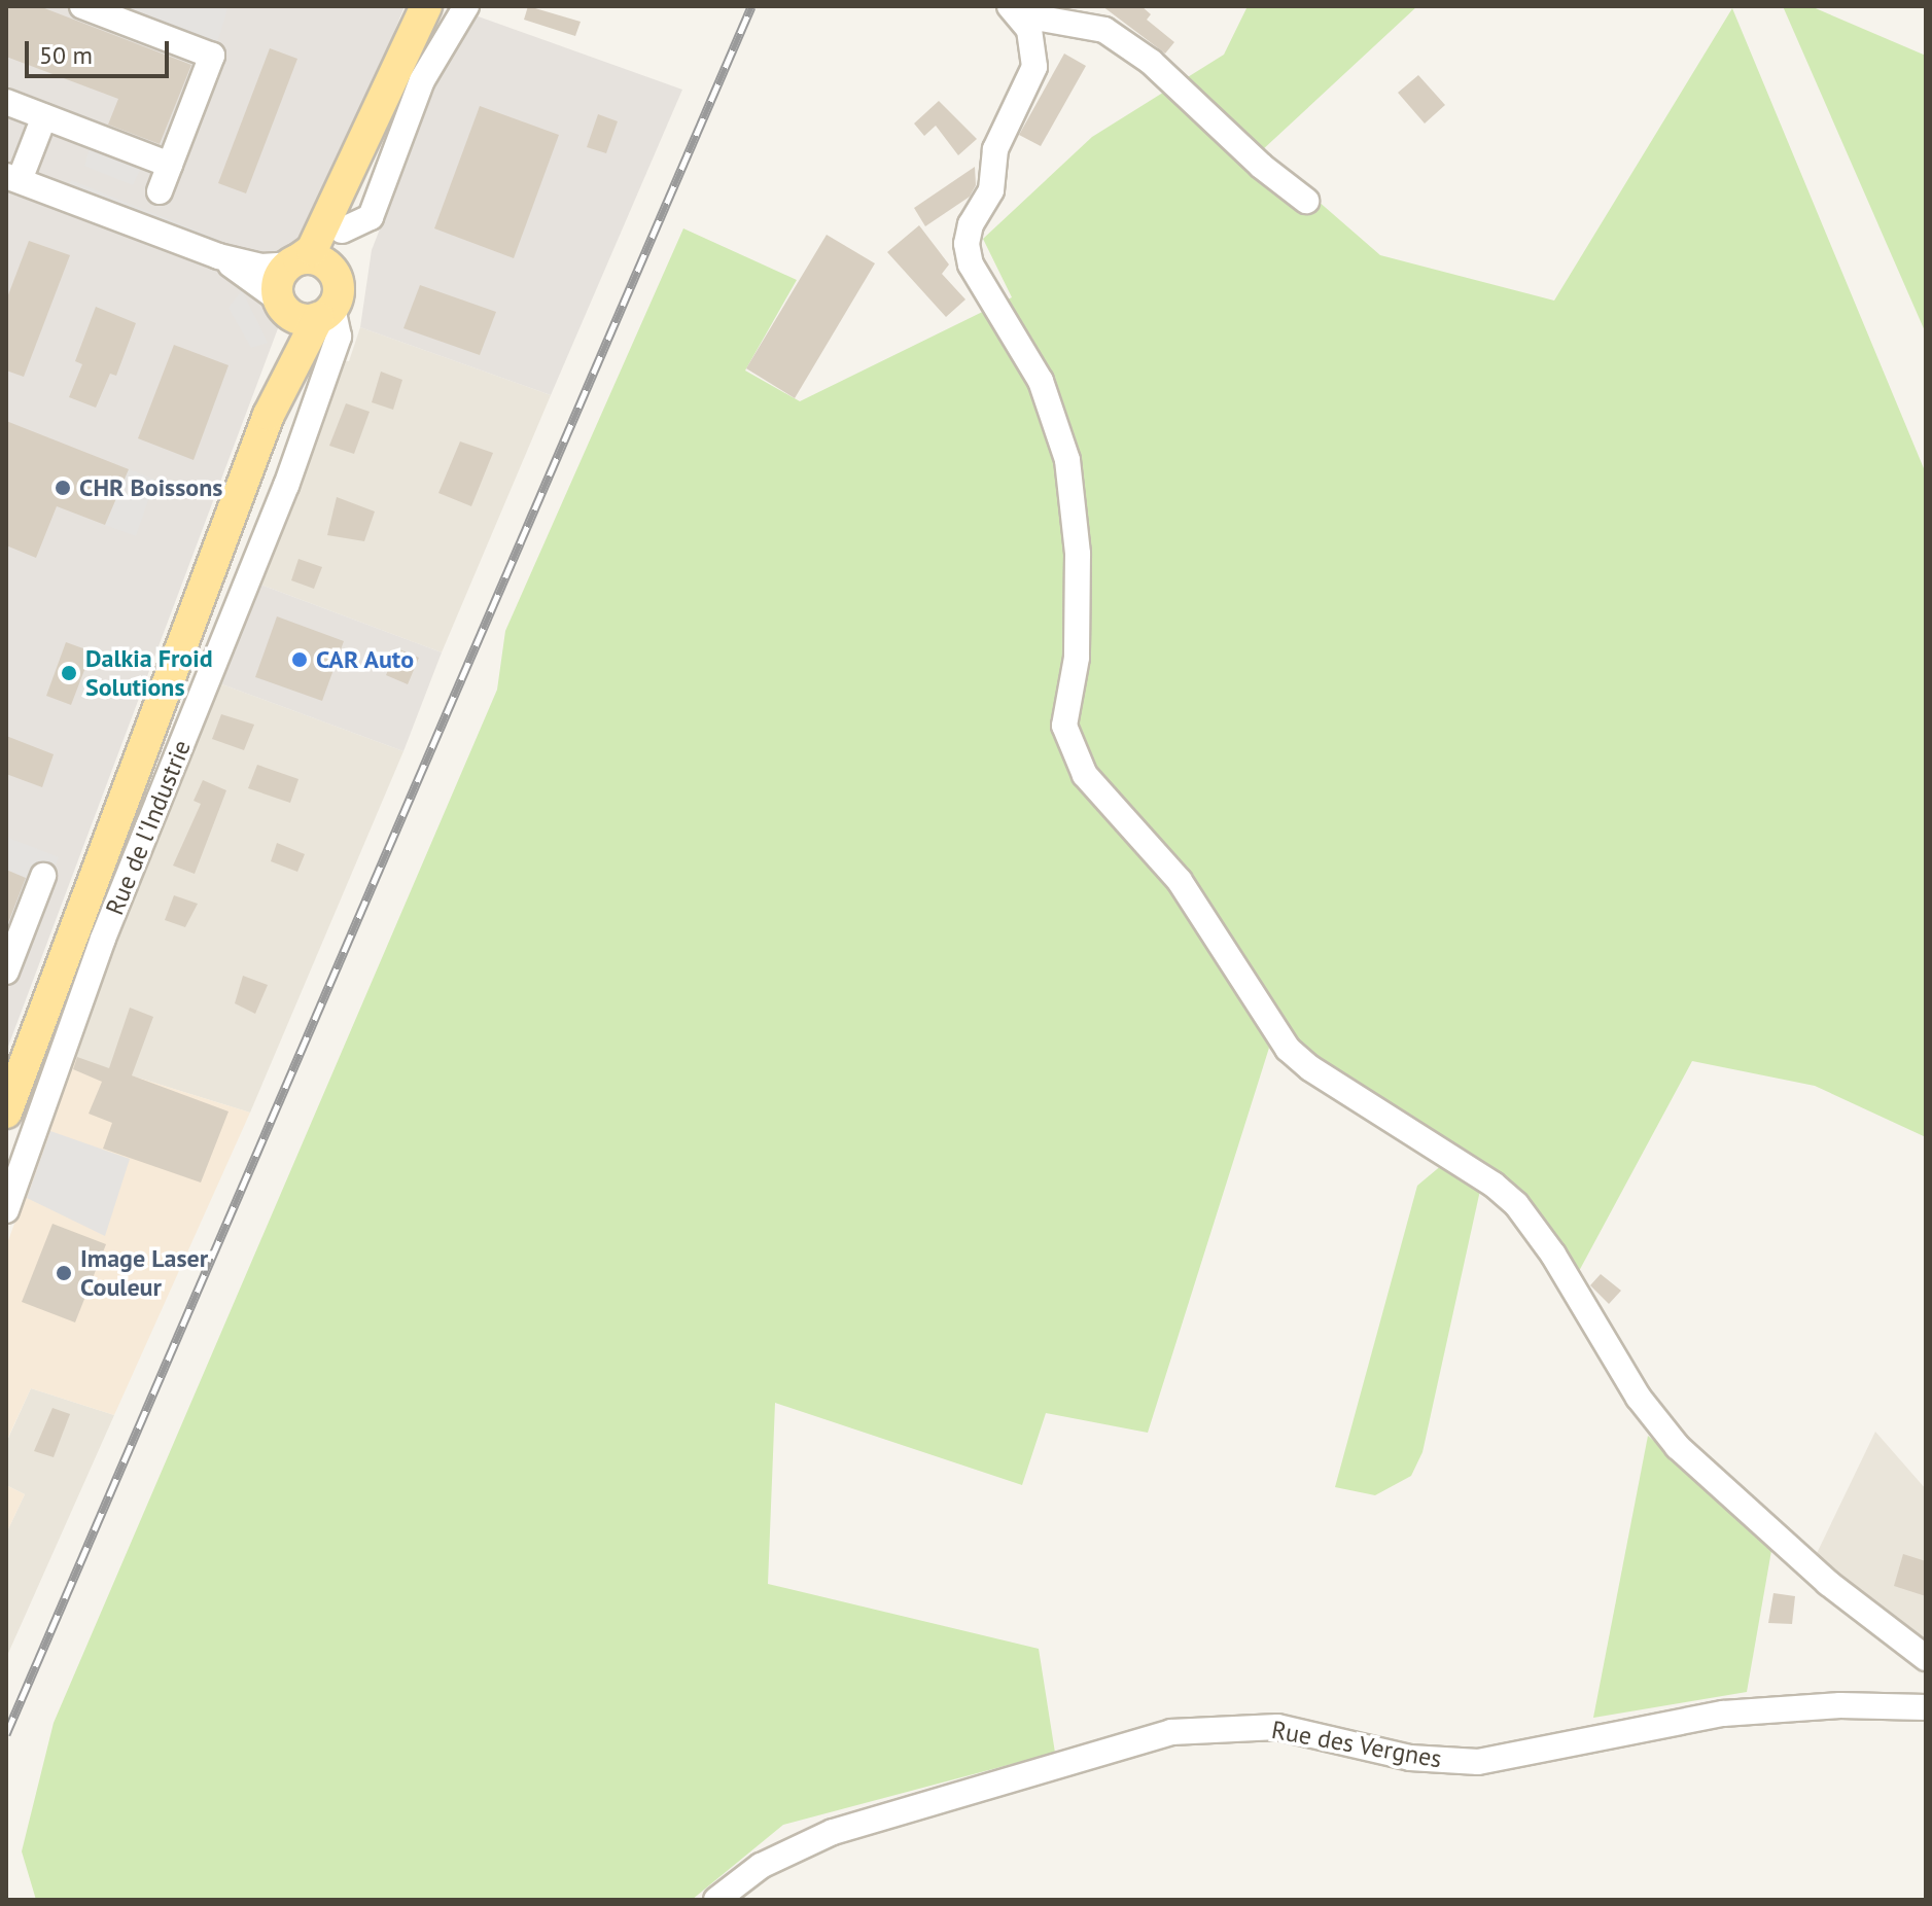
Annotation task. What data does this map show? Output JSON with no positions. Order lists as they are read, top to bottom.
{
  "streets": {
    "main road": ["Rue de l'Industrie"],
    "street": ["Rue des Vergnes"]
  },
  "places": [
    "CHR Boissons",
    "CAR Auto",
    "Dalkia Froid Solutions",
    "Image Laser Couleur"
  ],
  "scale_bar": "50 m"
}
